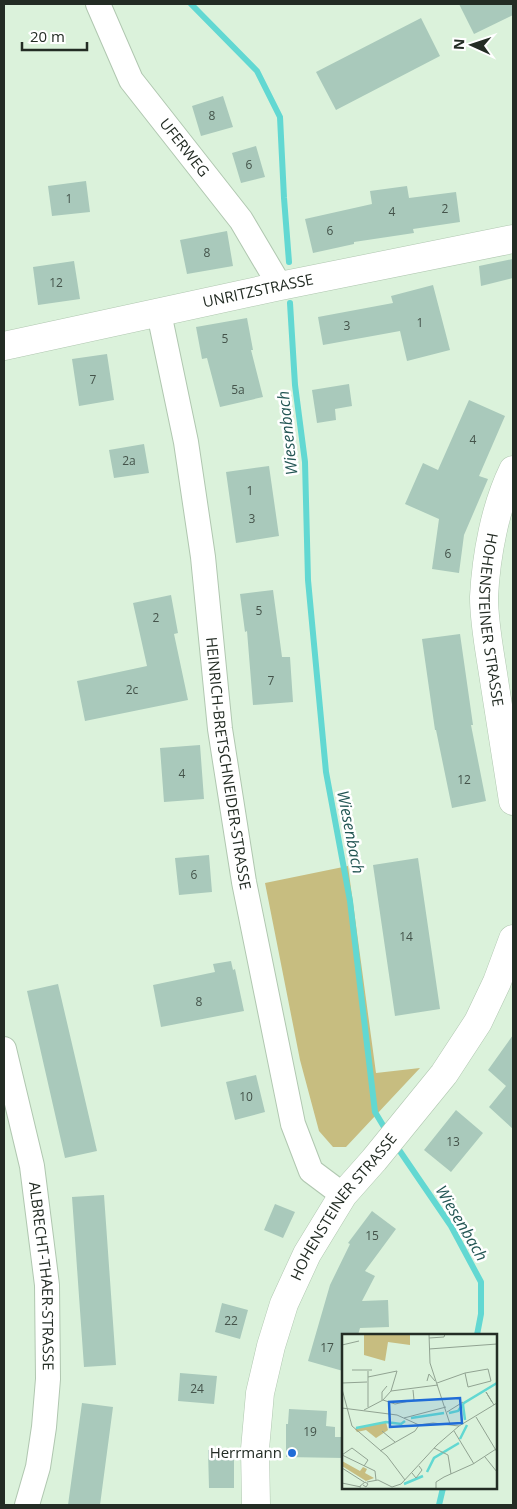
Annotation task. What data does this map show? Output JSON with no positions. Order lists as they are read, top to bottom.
{
  "streets": {
    "main road": ["UNRITZSTRASSE", "HOHENSTEINER STRASSE"],
    "street": ["UFERWEG", "HEINRICH-BRETSCHNEIDER-STRASSE", "ALBRECHT-THAER-STRASSE"]
  },
  "crossings": [
    ["UFERWEG", "UNRITZSTRASSE"],
    ["UNRITZSTRASSE", "HEINRICH-BRETSCHNEIDER-STRASSE"],
    ["HOHENSTEINER STRASSE", "HEINRICH-BRETSCHNEIDER-STRASSE"]
  ],
  "water": ["Wiesenbach"],
  "places": ["Herrmann"],
  "house_numbers": [
    "8",
    "6",
    "1",
    "2",
    "4",
    "6",
    "8",
    "12",
    "1",
    "3",
    "5",
    "7",
    "5a",
    "4",
    "2a",
    "1",
    "3",
    "6",
    "5",
    "2",
    "7",
    "2c",
    "4",
    "12",
    "6",
    "14",
    "8",
    "10",
    "13",
    "15",
    "22",
    "17",
    "24",
    "19"
  ],
  "scale_bar": "20 m",
  "north": "left"
}
